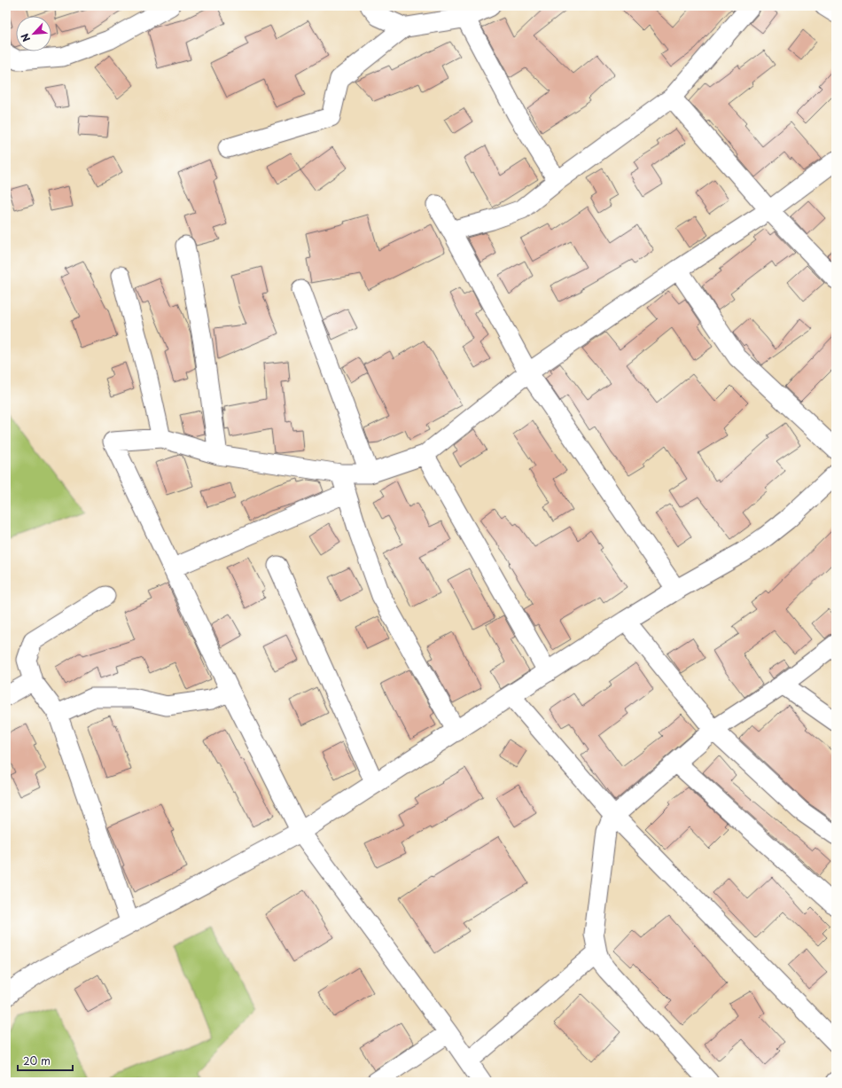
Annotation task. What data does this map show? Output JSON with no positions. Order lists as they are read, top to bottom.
{
  "scale_bar": "20 m",
  "north": "bottom left"
}
